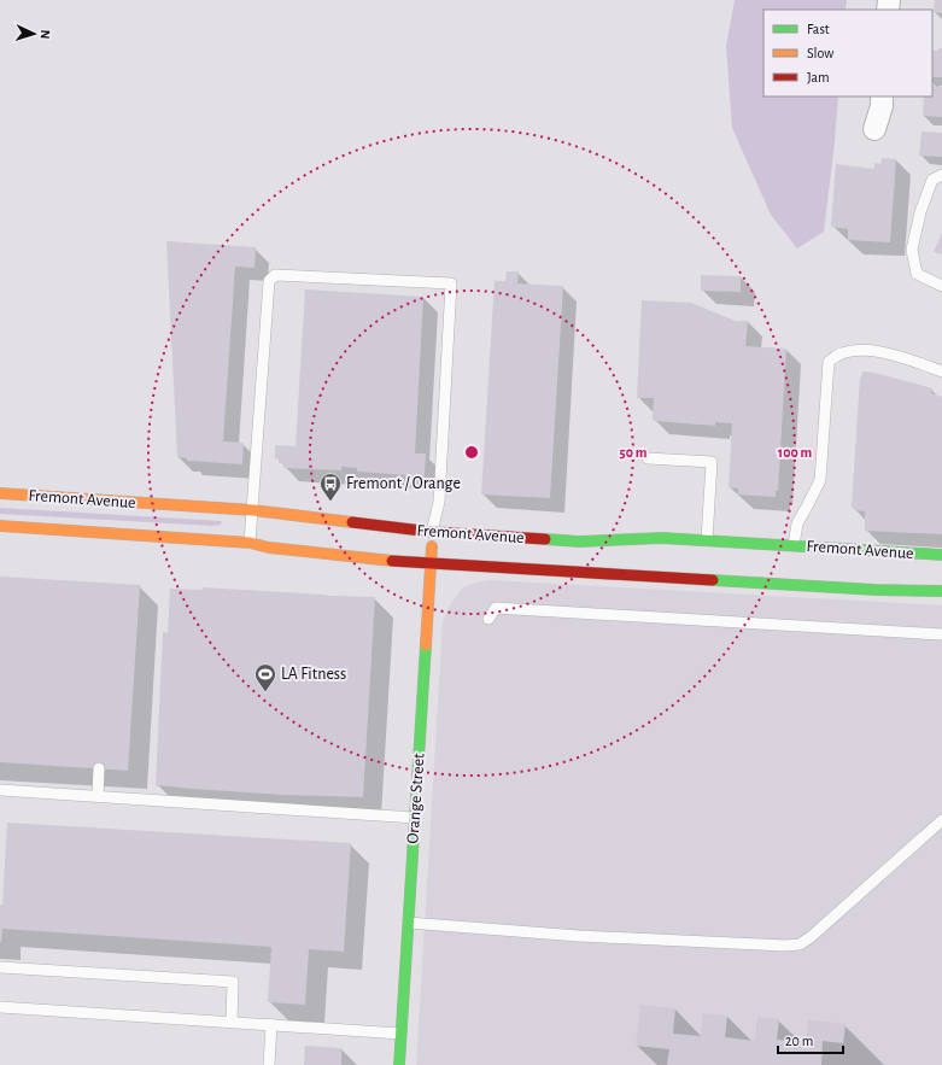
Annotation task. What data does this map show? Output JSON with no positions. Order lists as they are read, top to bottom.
{
  "streets": {
    "main road": ["Fremont Avenue", "Orange Street"]
  },
  "crossings": [
    ["Fremont Avenue", "Orange Street"]
  ],
  "places": {
    "bus stop": ["Fremont / Orange"],
    "sports": ["LA Fitness"]
  },
  "legend": ["Fast", "Slow", "Jam"],
  "scale_bar": "20 m",
  "north": "right",
  "rings": ["50 m", "100 m"]
}
